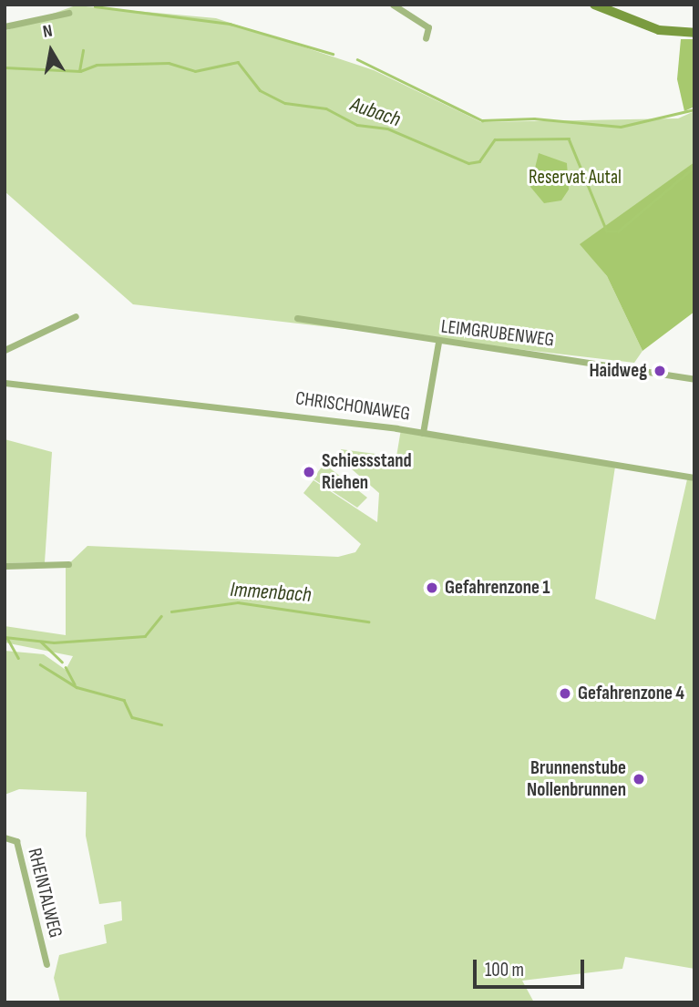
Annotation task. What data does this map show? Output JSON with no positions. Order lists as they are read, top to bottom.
{
  "streets": {
    "street": ["LEIMGRUBENWEG", "CHRISCHONAWEG", "RHEINTALWEG"]
  },
  "water": ["Aubach", "Immenbach"],
  "parks": ["Reservat Autal"],
  "places": [
    "Haidweg",
    "Schiessstand Riehen",
    "Gefahrenzone 1",
    "Gefahrenzone 4",
    "Brunnenstube Nollenbrunnen"
  ],
  "scale_bar": "100 m",
  "north": "top"
}
